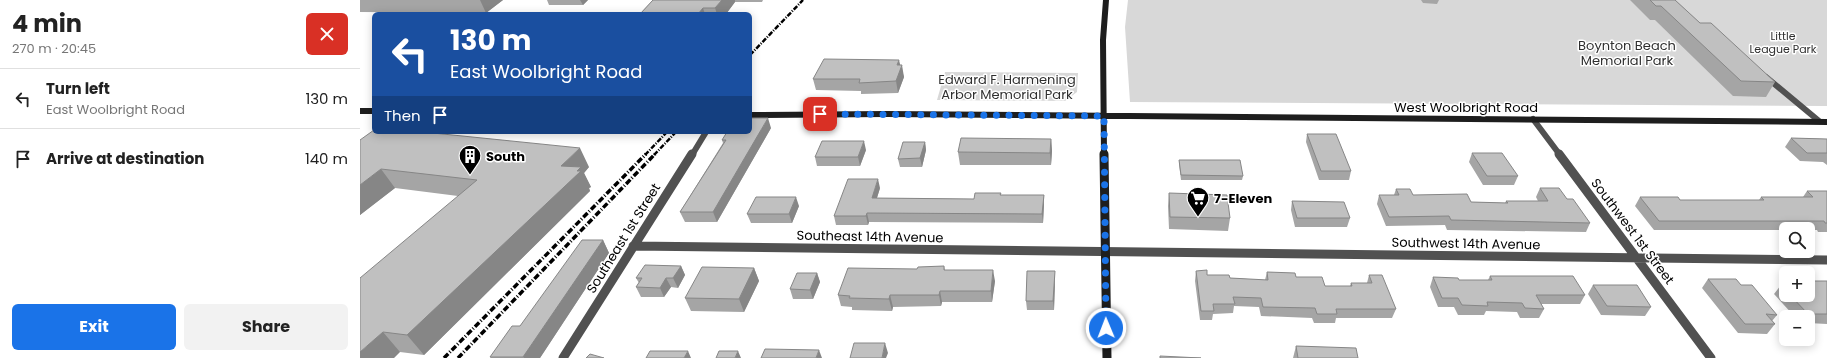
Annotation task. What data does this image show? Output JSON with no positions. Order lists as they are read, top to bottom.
{
  "streets": {
    "main road": ["West Woolbright Road"],
    "street": [
      "Southwest 1st Street",
      "Southeast 14th Avenue",
      "Southeast 1st Street",
      "Southwest 14th Avenue"
    ]
  },
  "crossings": [
    ["West Woolbright Road", "Southwest 1st Street"],
    ["Southwest 1st Street", "Southwest 14th Avenue"],
    ["Southeast 14th Avenue", "Southeast 1st Street"],
    ["Southeast 14th Avenue", "Southwest 14th Avenue"]
  ],
  "parks": ["Little League Park", "Boynton Beach Memorial Park", "Edward F. Harmening Arbor Memorial Park"],
  "places": {
    "building": ["South"],
    "supermarket": ["7-Eleven"]
  },
  "page": {
    "heading": ["4 min", "270 m · 20:45"],
    "turn": ["130 m", "East Woolbright Road"],
    "list": [
      {
        "name": "Turn left",
        "note": "East Woolbright Road",
        "value": "130 m"
      },
      {
        "name": "Arrive at destination",
        "value": "140 m"
      }
    ],
    "then": "Then",
    "map_buttons": ["+", "−"],
    "buttons": ["Exit", "Share"]
  }
}
